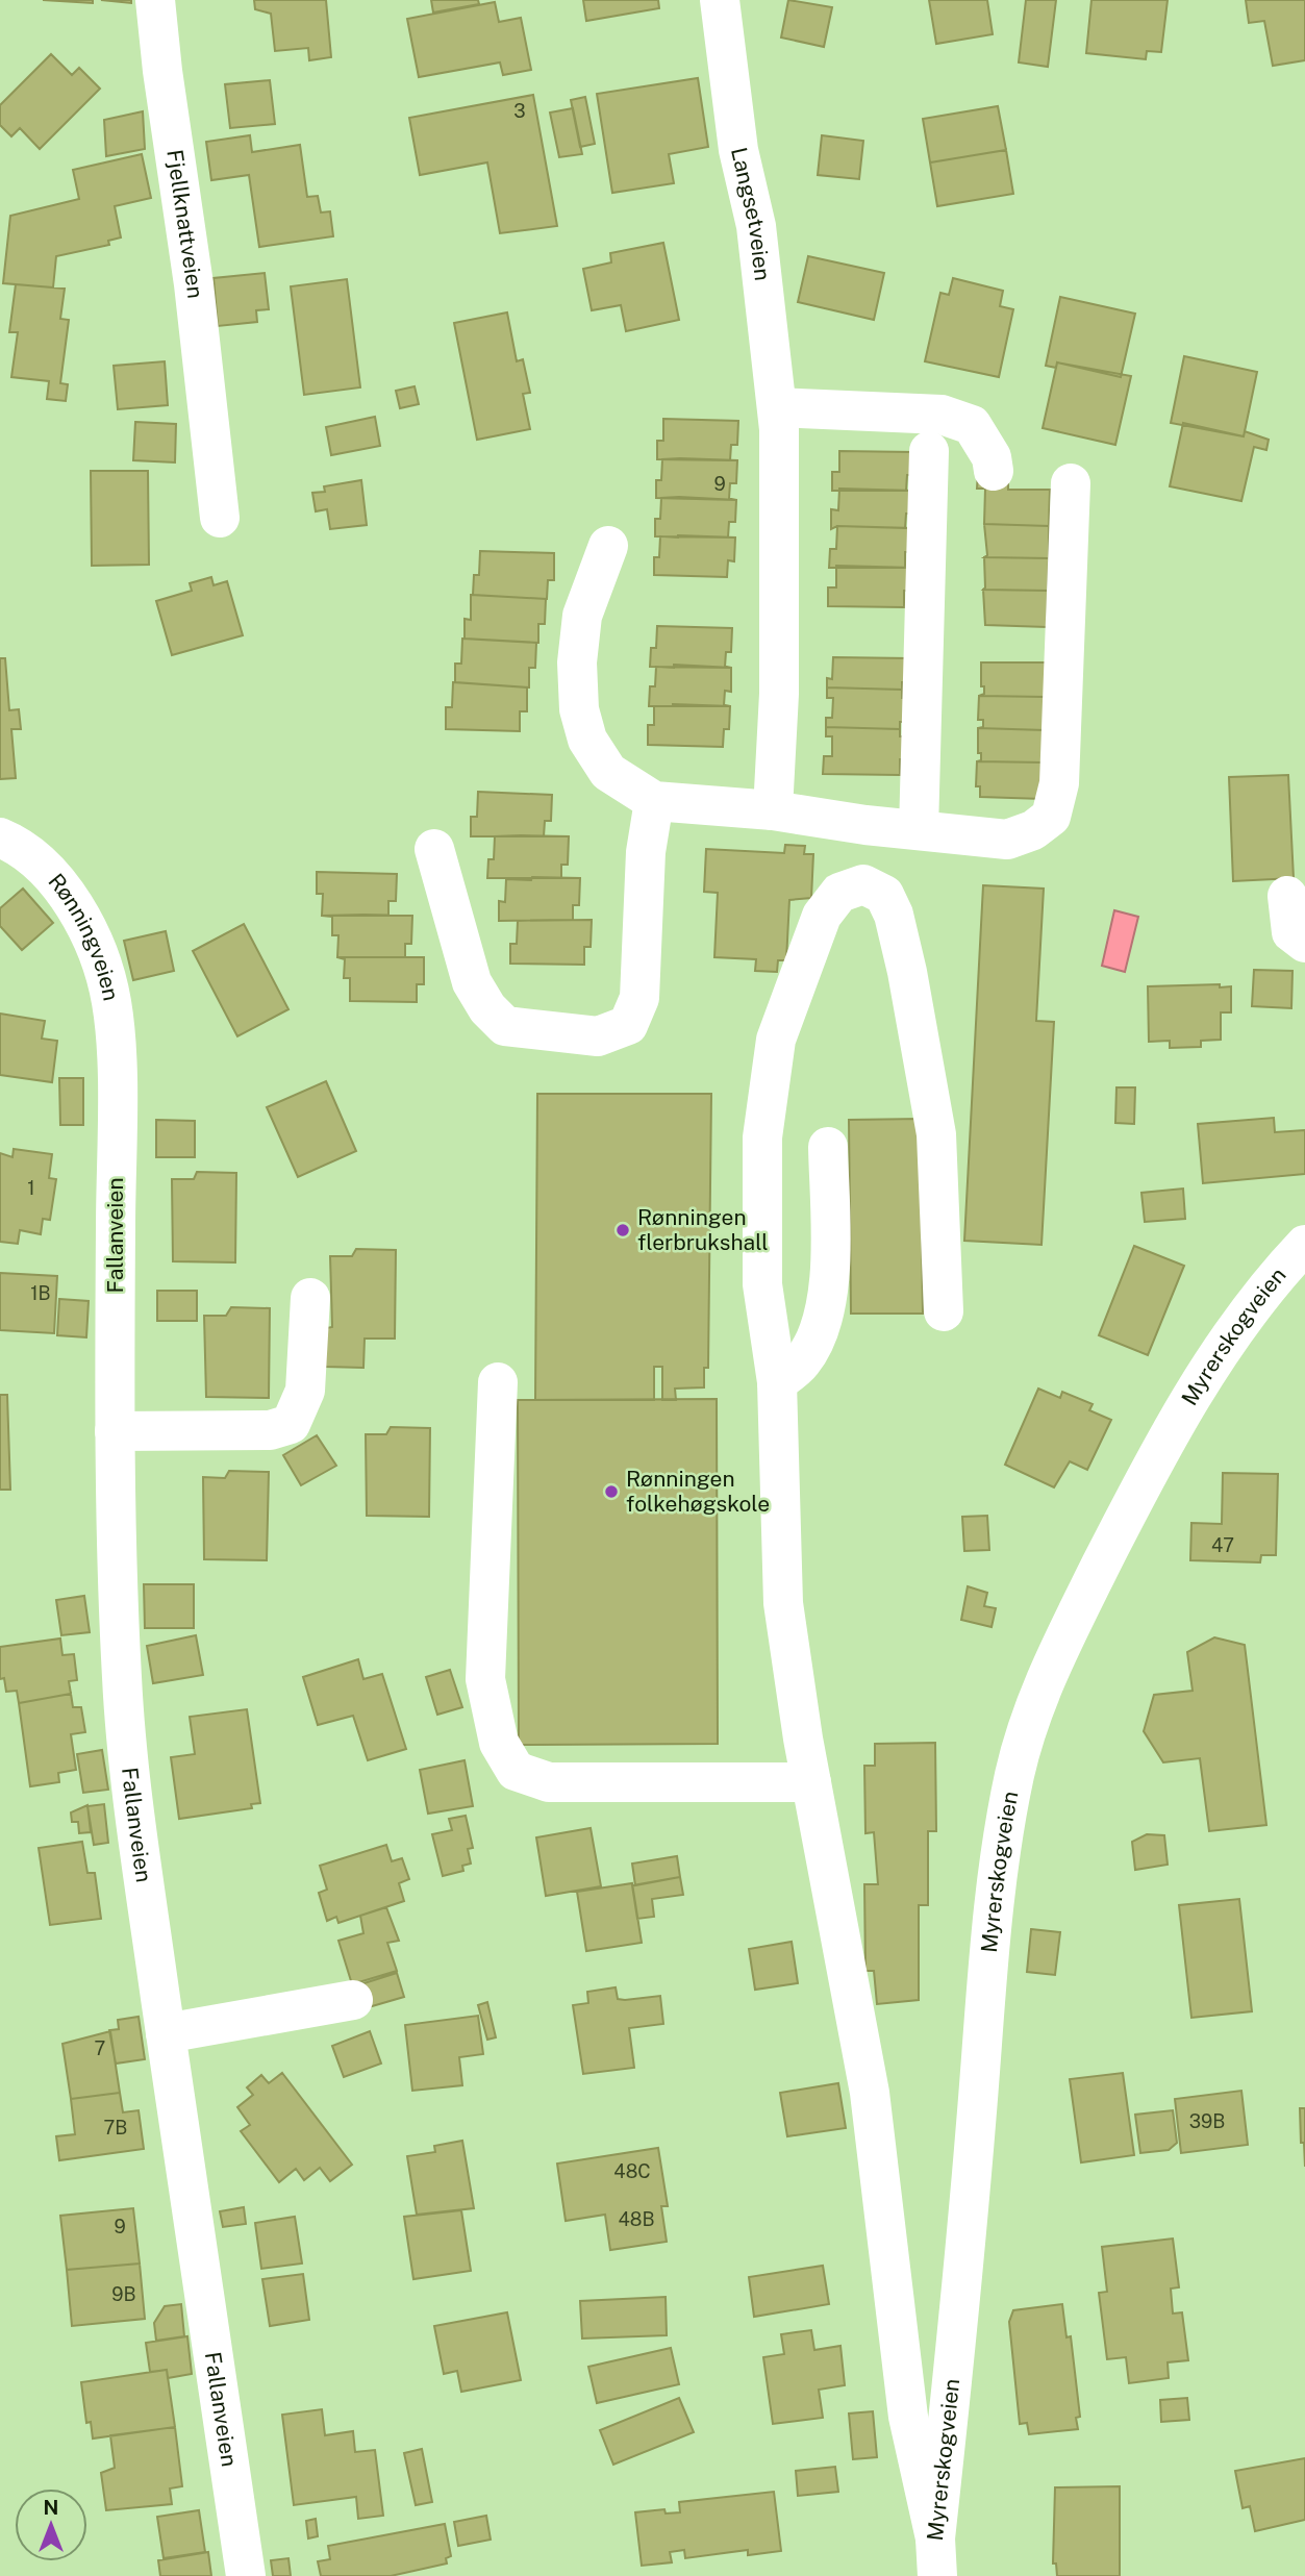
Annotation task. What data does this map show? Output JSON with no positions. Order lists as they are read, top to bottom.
{
  "streets": {
    "street": [
      "Langsetveien",
      "Fjellknattveien",
      "Rønningveien",
      "Fallanveien",
      "Myrerskogveien"
    ]
  },
  "crossings": [
    ["Rønningveien", "Fallanveien"]
  ],
  "places": ["Rønningen flerbrukshall", "Rønningen folkehøgskole"],
  "house_numbers": [
    "3",
    "9",
    "1",
    "1B",
    "47",
    "7",
    "39B",
    "7B",
    "48C",
    "48B",
    "9",
    "9B"
  ],
  "north": "top"
}
